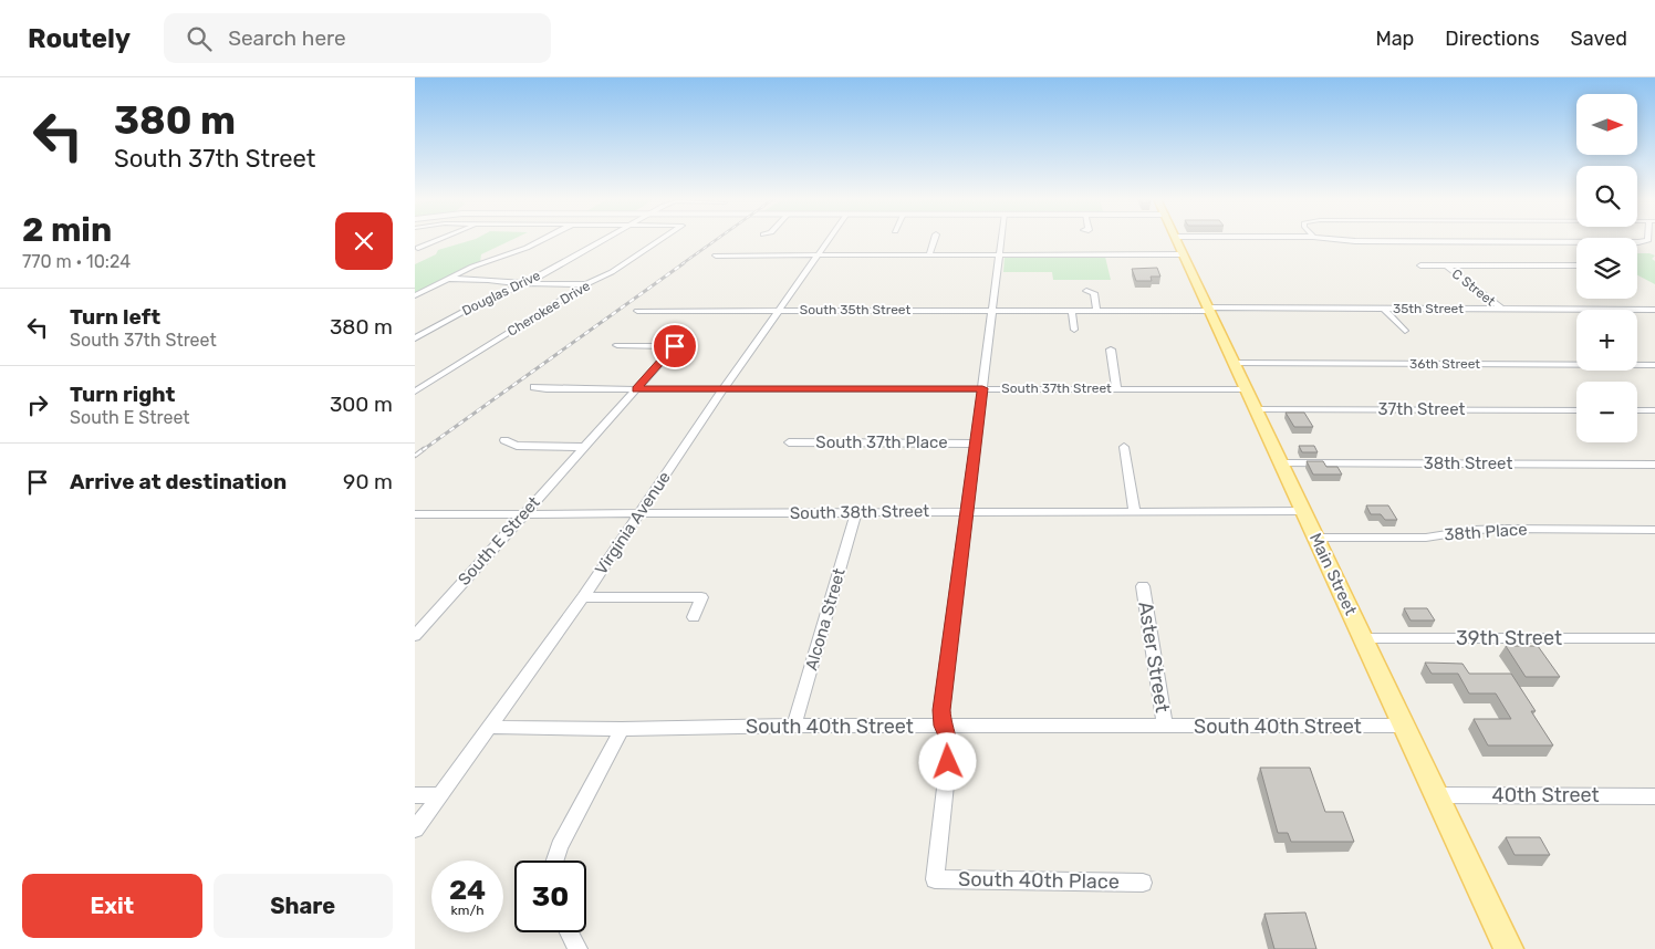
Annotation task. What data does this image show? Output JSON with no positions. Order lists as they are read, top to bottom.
{
  "streets": {
    "main road": ["Main Street"],
    "street": [
      "C Street",
      "Douglas Drive",
      "Cherokee Drive",
      "35th Street",
      "South 35th Street",
      "36th Street",
      "South 37th Street",
      "37th Street",
      "South 37th Place",
      "38th Street",
      "South 38th Street",
      "Virginia Avenue",
      "38th Place",
      "South E Street",
      "Alcona Street",
      "39th Street",
      "Aster Street",
      "South 40th Street",
      "40th Street",
      "South 40th Place"
    ]
  },
  "crossings": [
    ["C Street", "35th Street"],
    ["35th Street", "South 35th Street"],
    ["35th Street", "Main Street"],
    ["South 35th Street", "Virginia Avenue"],
    ["South 35th Street", "Main Street"],
    ["36th Street", "Main Street"],
    ["South 37th Street", "Virginia Avenue"],
    ["South 37th Street", "South E Street"],
    ["South 37th Street", "Main Street"],
    ["37th Street", "Main Street"],
    ["38th Street", "Main Street"],
    ["South 38th Street", "Virginia Avenue"],
    ["South 38th Street", "South E Street"],
    ["South 38th Street", "Main Street"],
    ["South 38th Street", "Alcona Street"],
    ["Virginia Avenue", "South 40th Street"],
    ["38th Place", "Main Street"],
    ["Main Street", "39th Street"],
    ["Main Street", "South 40th Street"],
    ["Main Street", "40th Street"],
    ["Alcona Street", "South 40th Street"],
    ["Aster Street", "South 40th Street"],
    ["South 40th Street", "South 40th Place"]
  ],
  "north": "right",
  "page": {
    "header": "Routely",
    "search": "Search here",
    "nav": ["Map", "Directions", "Saved"],
    "turn": ["380 m", "South 37th Street"],
    "map_buttons": ["+", "−"],
    "heading": ["2 min", "770 m · 10:24"],
    "list": [
      {
        "name": "Turn left",
        "note": "South 37th Street",
        "value": "380 m"
      },
      {
        "name": "Turn right",
        "note": "South E Street",
        "value": "300 m"
      },
      {
        "name": "Arrive at destination",
        "value": "90 m"
      }
    ],
    "speed": "24 km/h",
    "limit": "30",
    "buttons": ["Exit", "Share"]
  }
}
